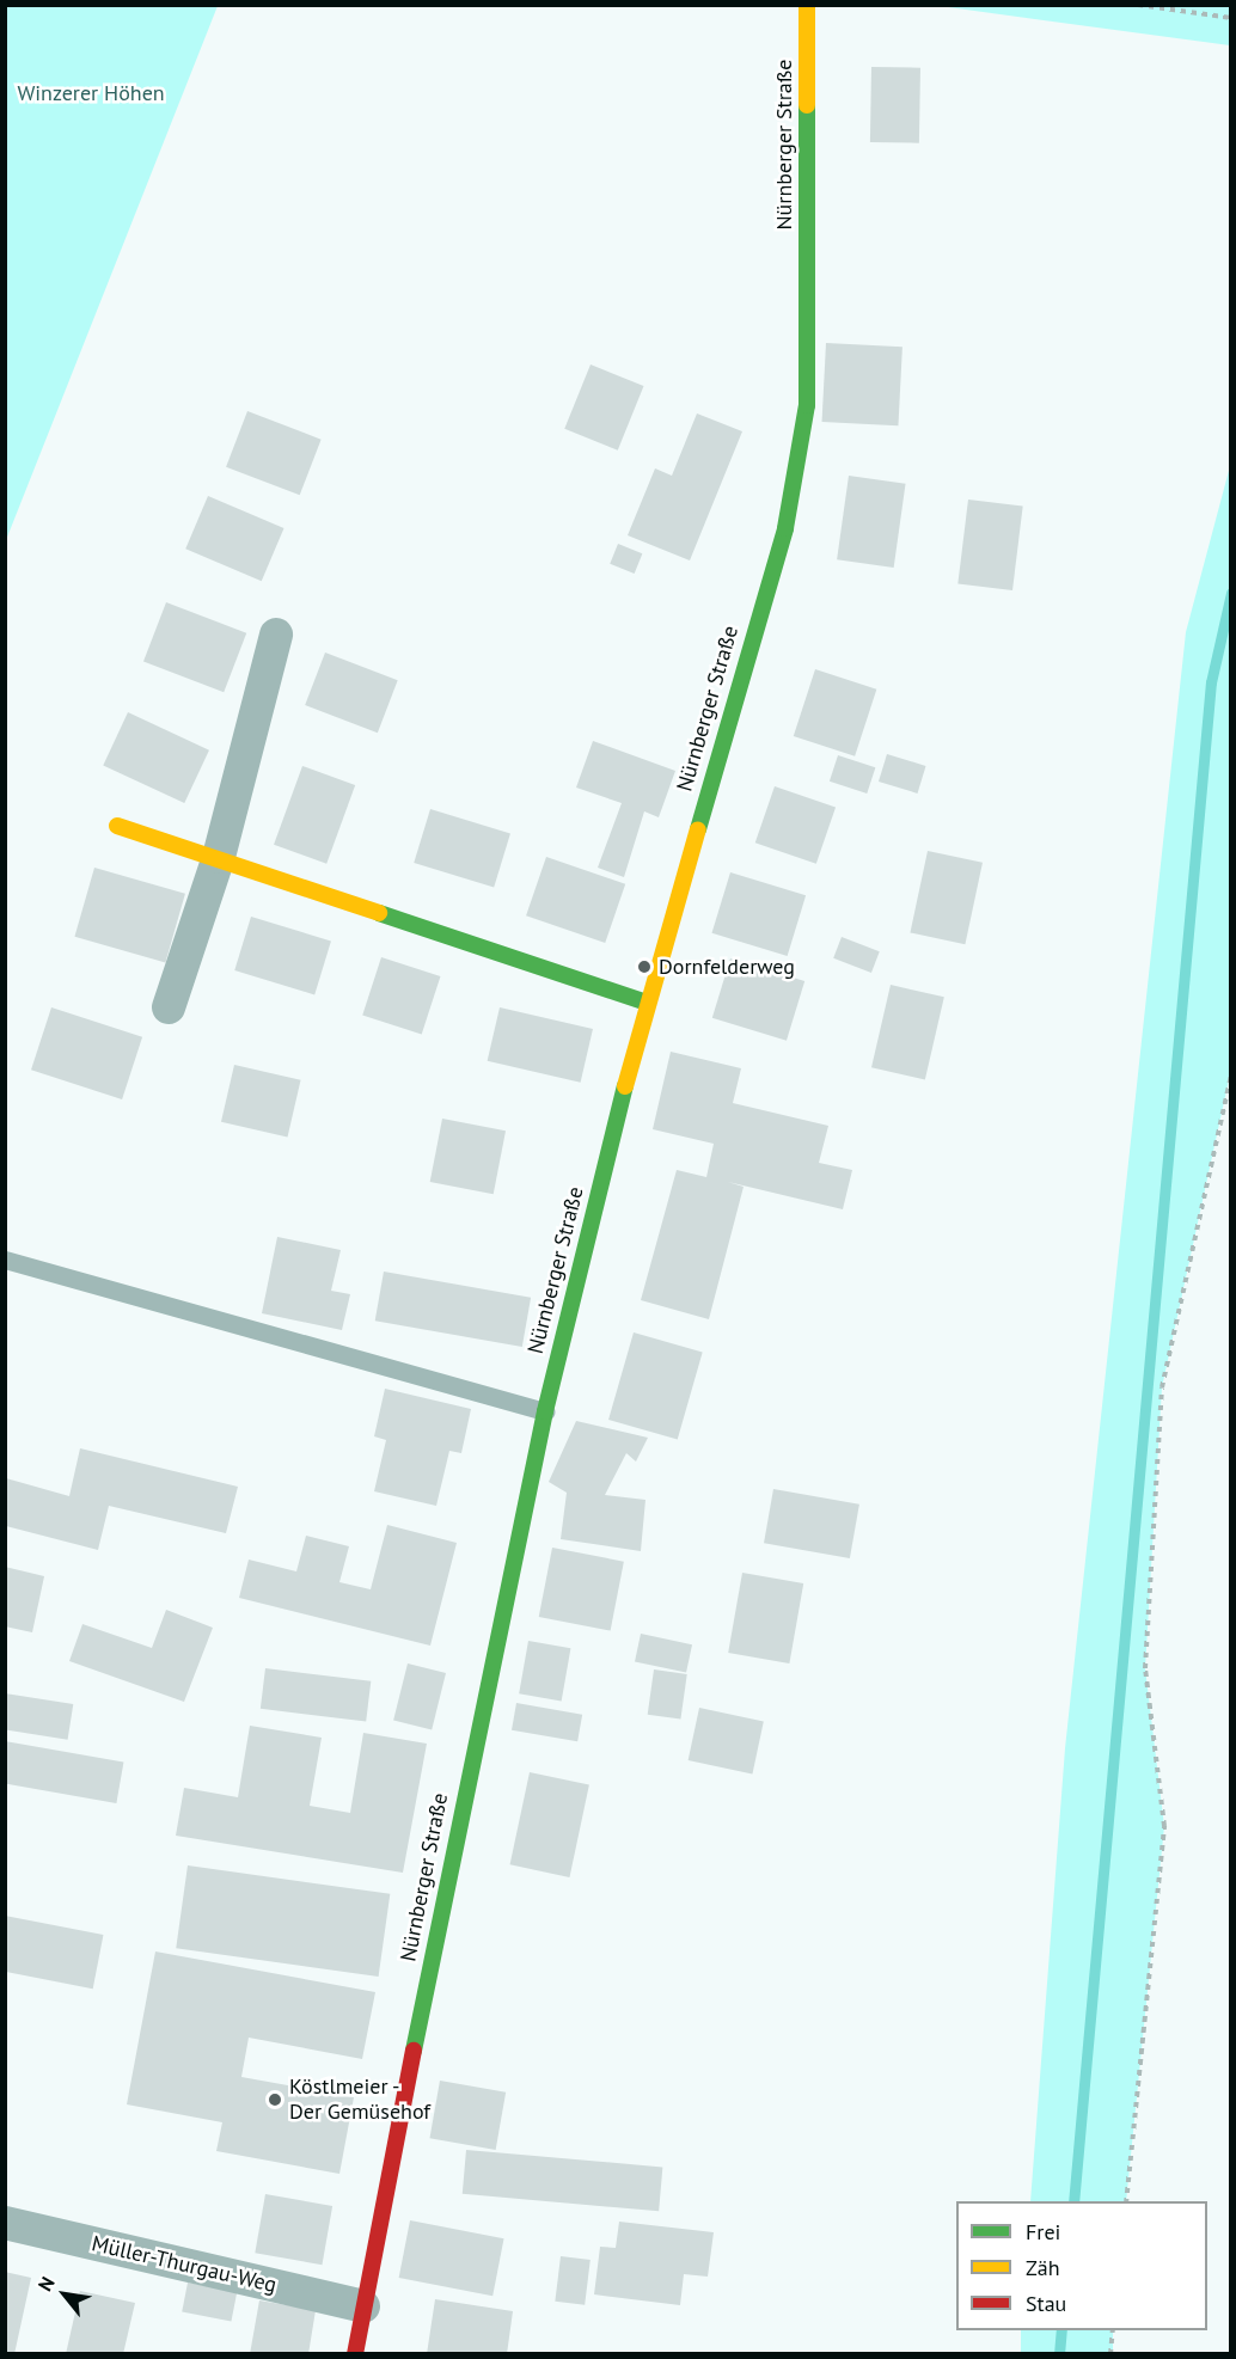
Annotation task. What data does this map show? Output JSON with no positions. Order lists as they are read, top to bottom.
{
  "streets": {
    "street": ["Nürnberger Straße", "Müller-Thurgau-Weg"]
  },
  "crossings": [
    ["Nürnberger Straße", "Müller-Thurgau-Weg"]
  ],
  "parks": ["Winzerer Höhen"],
  "places": ["Dornfelderweg", "Köstlmeier - Der Gemüsehof"],
  "legend": ["Frei", "Zäh", "Stau"],
  "north": "top left"
}
